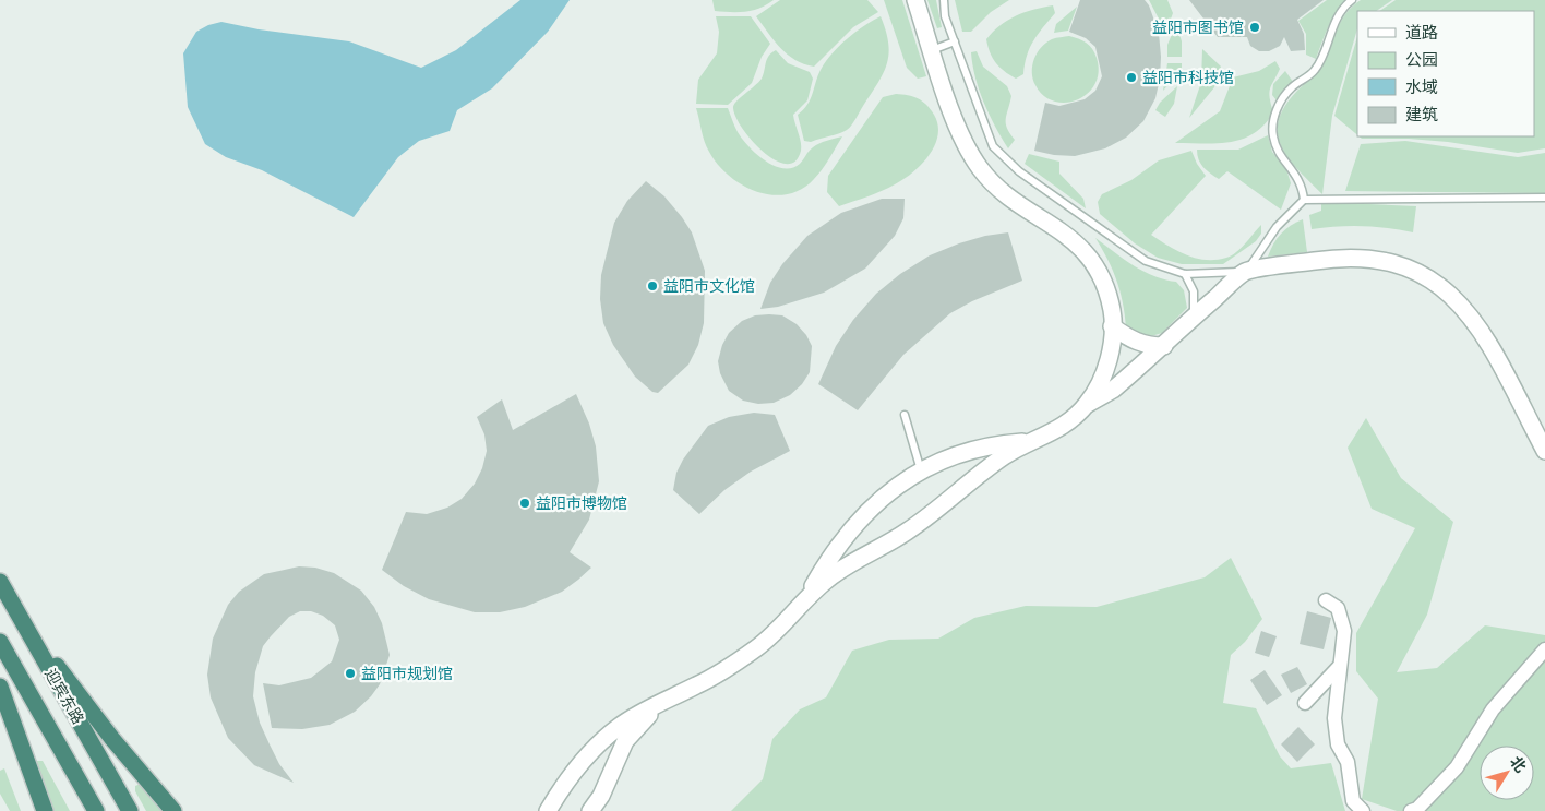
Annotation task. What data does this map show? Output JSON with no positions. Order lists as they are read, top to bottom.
{
  "streets": {
    "highway": ["迎宾东路"]
  },
  "places": [
    "益阳市图书馆",
    "益阳市科技馆",
    "益阳市文化馆",
    "益阳市博物馆",
    "益阳市规划馆"
  ],
  "legend": [
    "道路",
    "公园",
    "水域",
    "建筑"
  ],
  "north": "top right"
}
